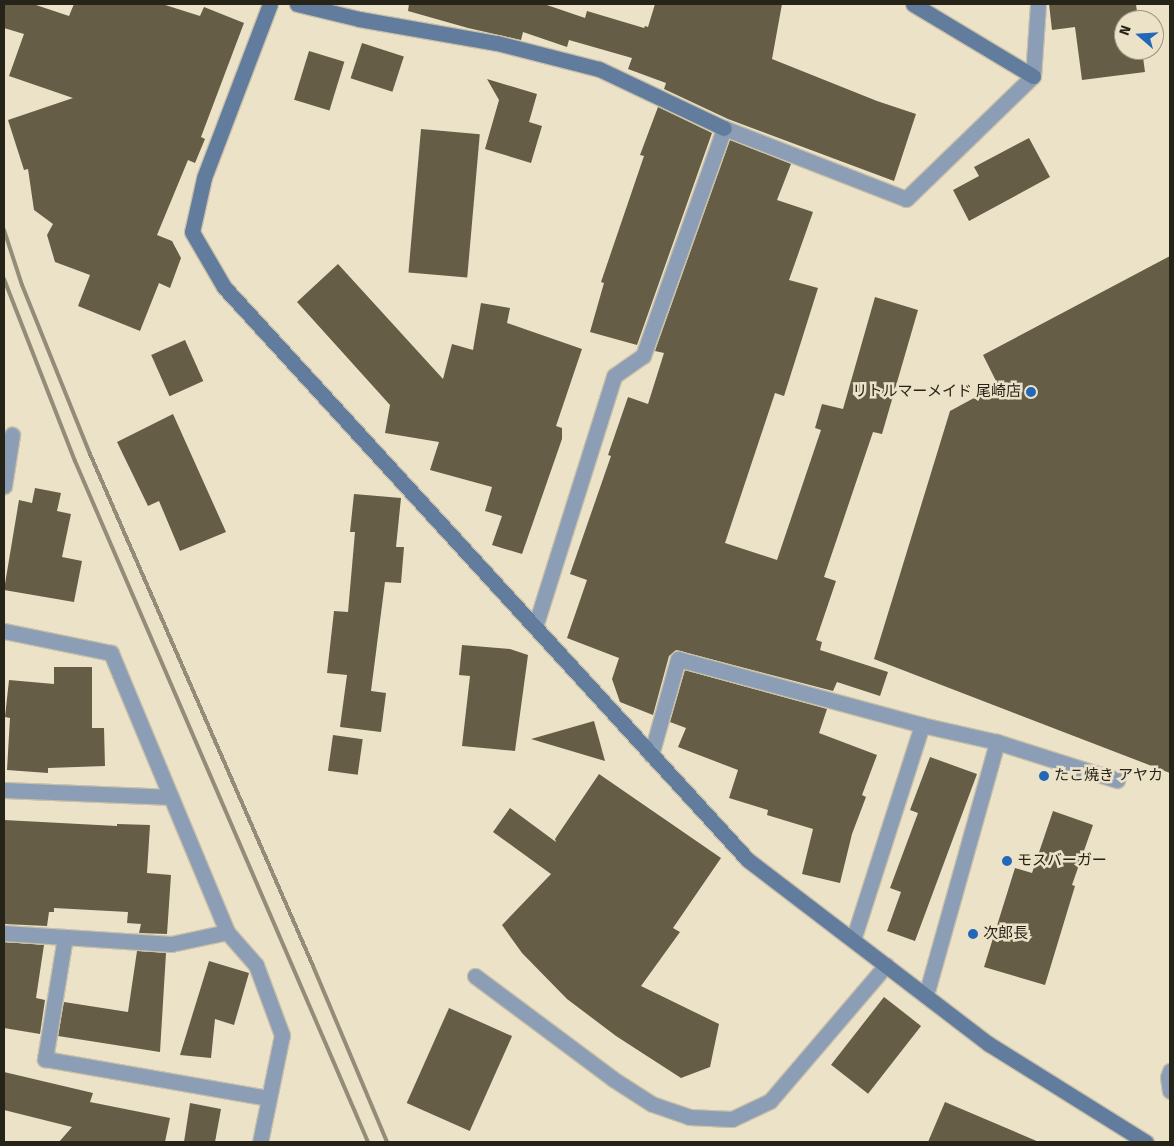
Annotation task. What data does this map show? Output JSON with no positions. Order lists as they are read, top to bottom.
{
  "places": [
    "リトルマーメイド 尾崎店",
    "たこ焼き アヤカ",
    "モスバーガー",
    "次郎長"
  ],
  "north": "left"
}
